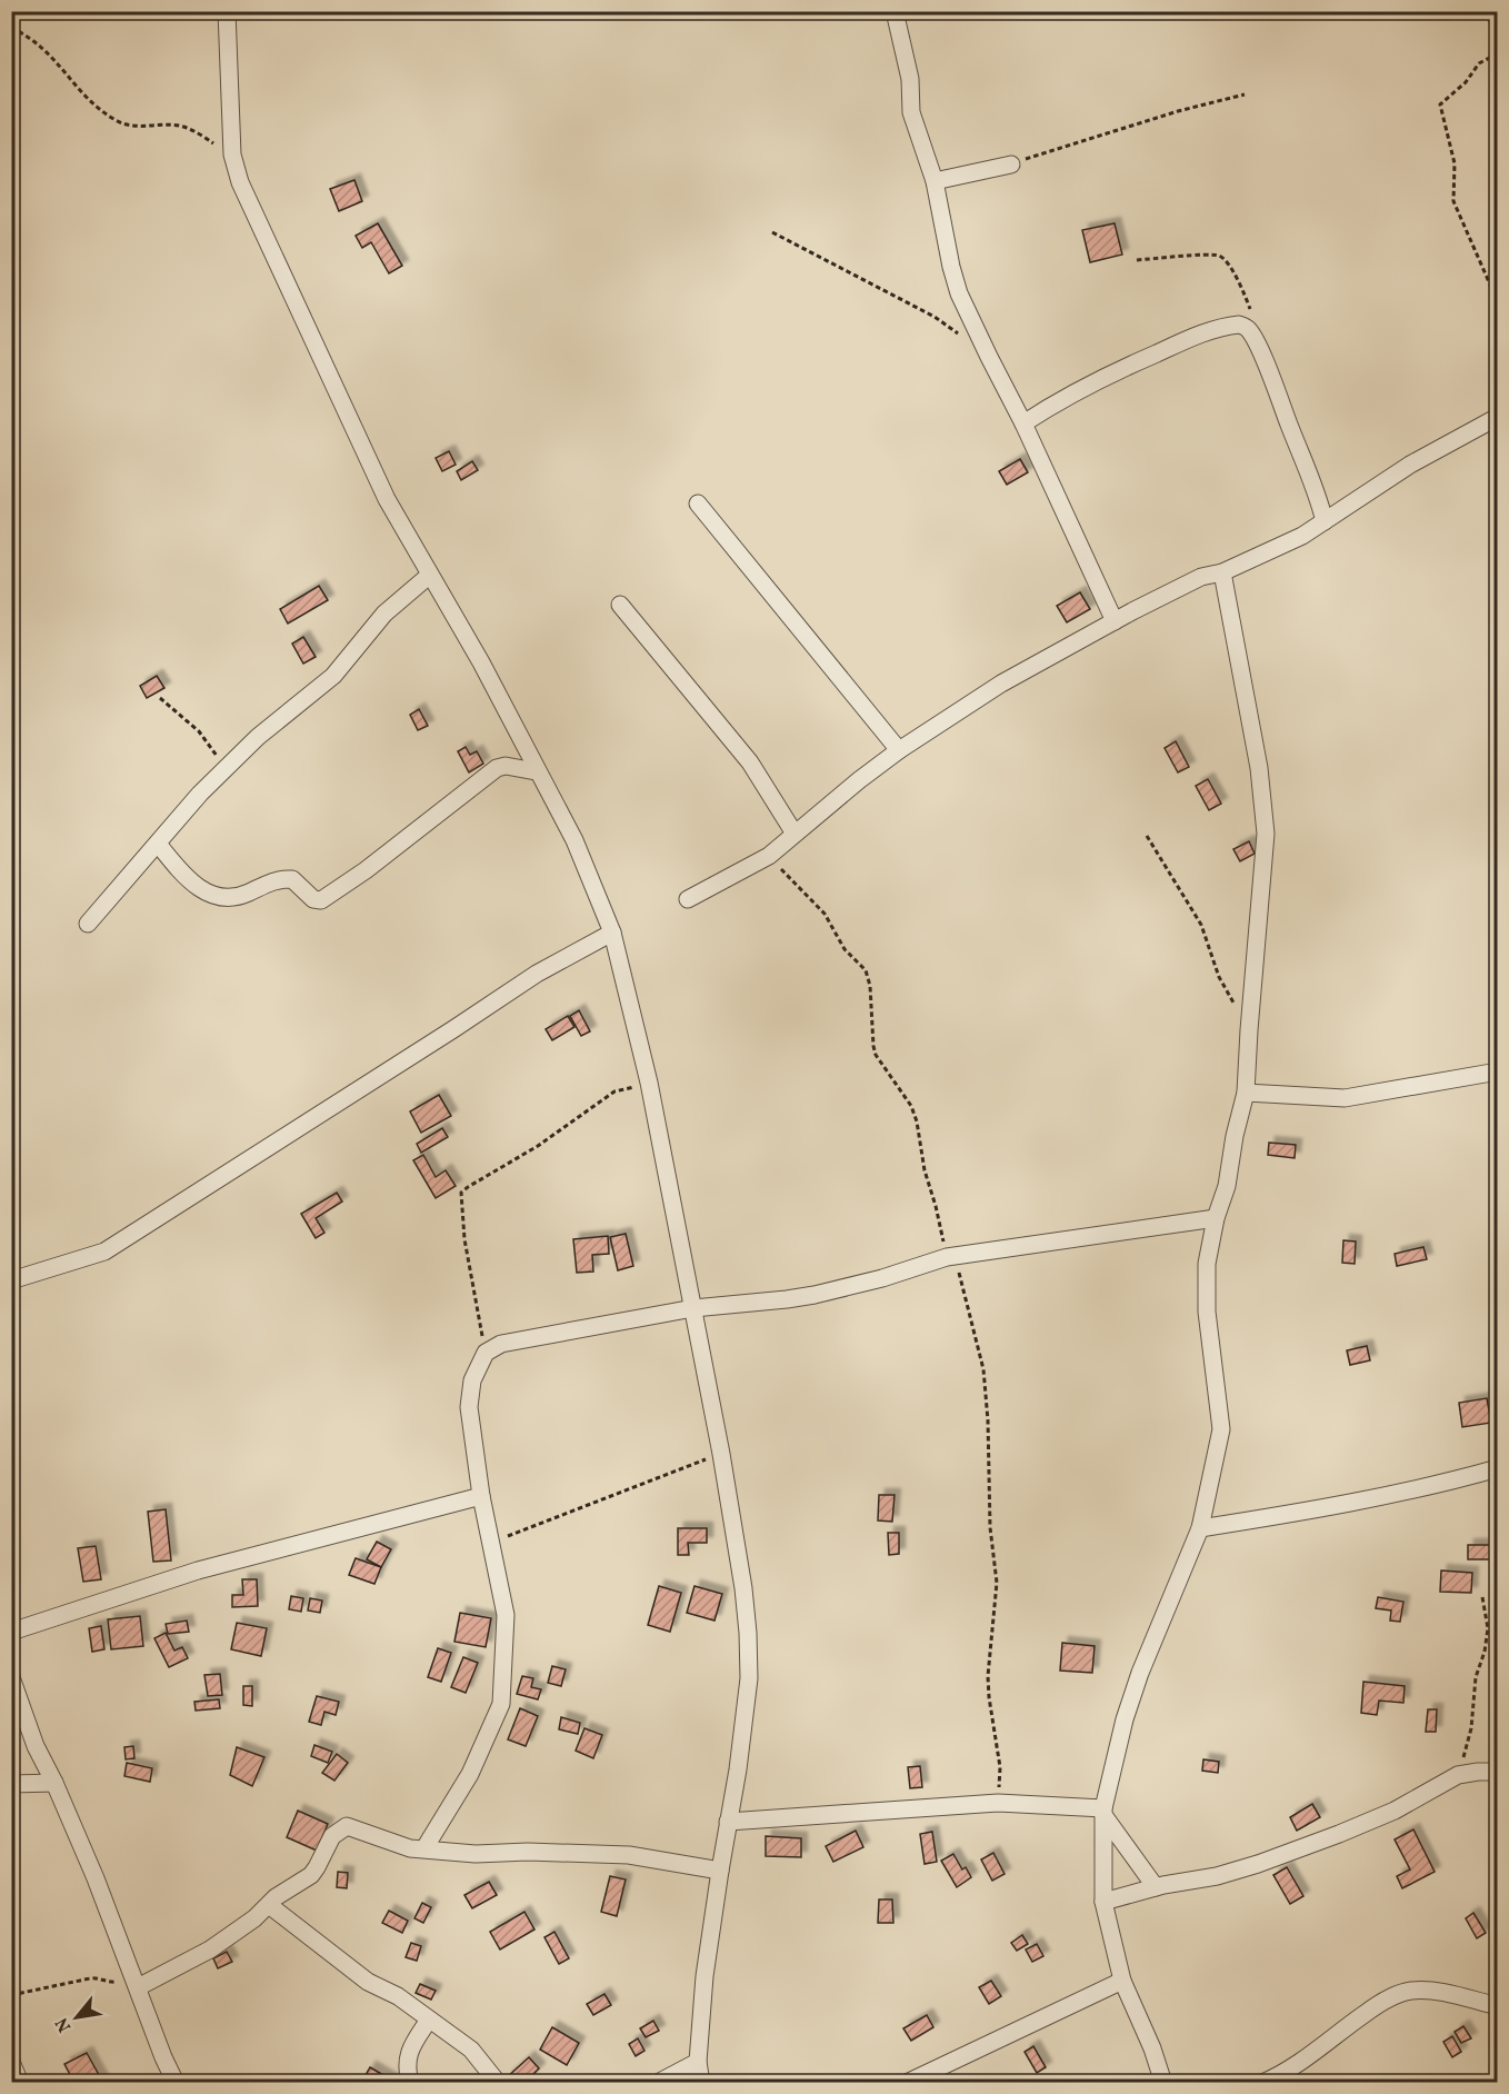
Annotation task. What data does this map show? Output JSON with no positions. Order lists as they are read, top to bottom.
{
  "north": "bottom left"
}
